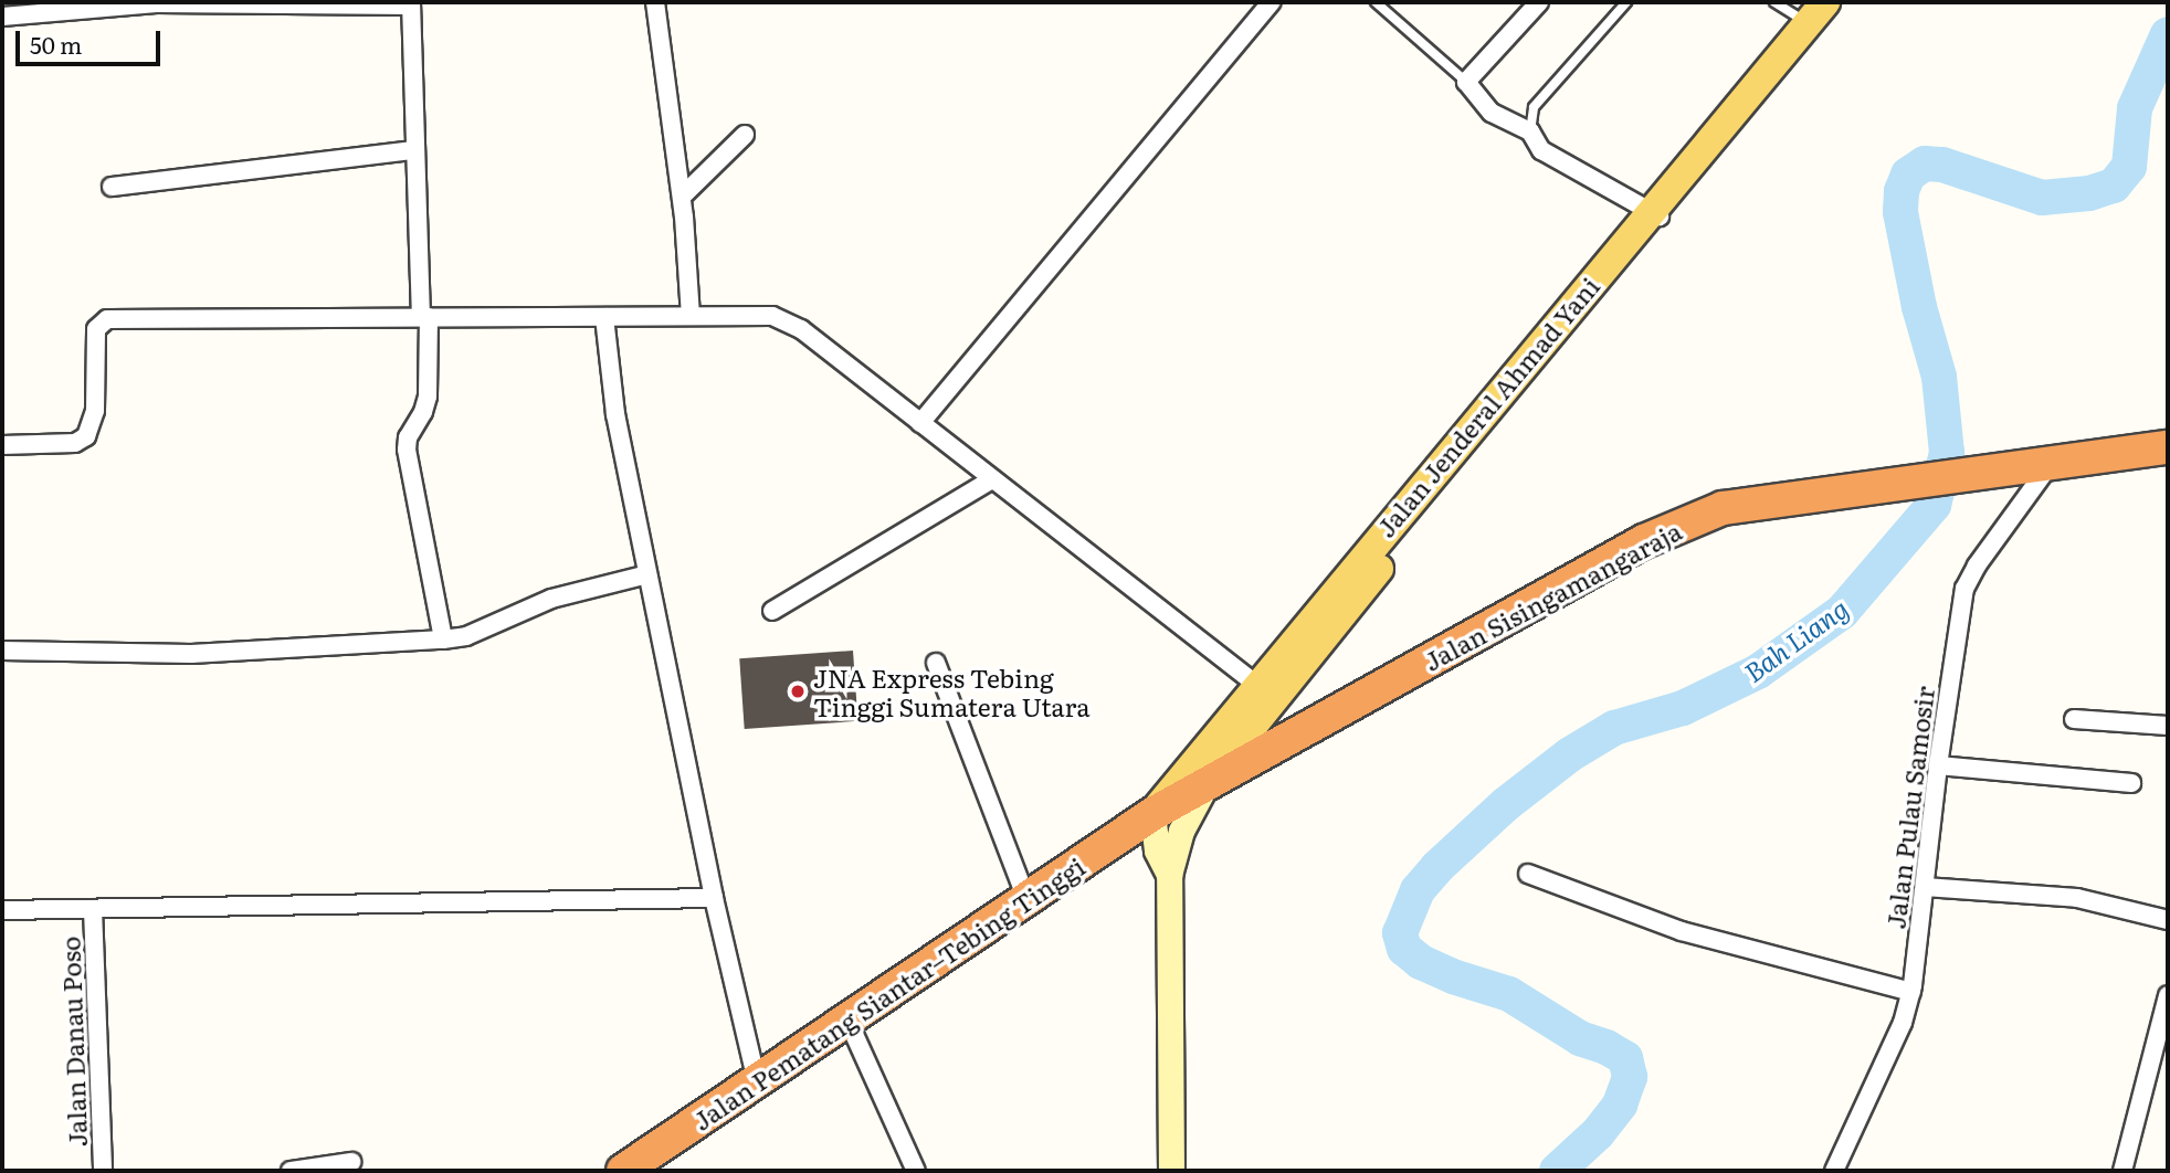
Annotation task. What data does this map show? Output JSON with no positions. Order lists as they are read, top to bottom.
{
  "streets": {
    "highway": ["Jalan Sisingamangaraja", "Jalan Pematang Siantar–Tebing Tinggi"],
    "main road": ["Jalan Jenderal Ahmad Yani"],
    "street": ["Jalan Pulau Samosir", "Jalan Danau Poso"]
  },
  "crossings": [
    ["Jalan Jenderal Ahmad Yani", "Jalan Sisingamangaraja"],
    ["Jalan Jenderal Ahmad Yani", "Jalan Pematang Siantar–Tebing Tinggi"],
    ["Jalan Sisingamangaraja", "Jalan Pulau Samosir"],
    ["Jalan Sisingamangaraja", "Jalan Pematang Siantar–Tebing Tinggi"]
  ],
  "water": ["Bah Liang"],
  "places": ["JNA Express Tebing Tinggi Sumatera Utara"],
  "scale_bar": "50 m"
}
